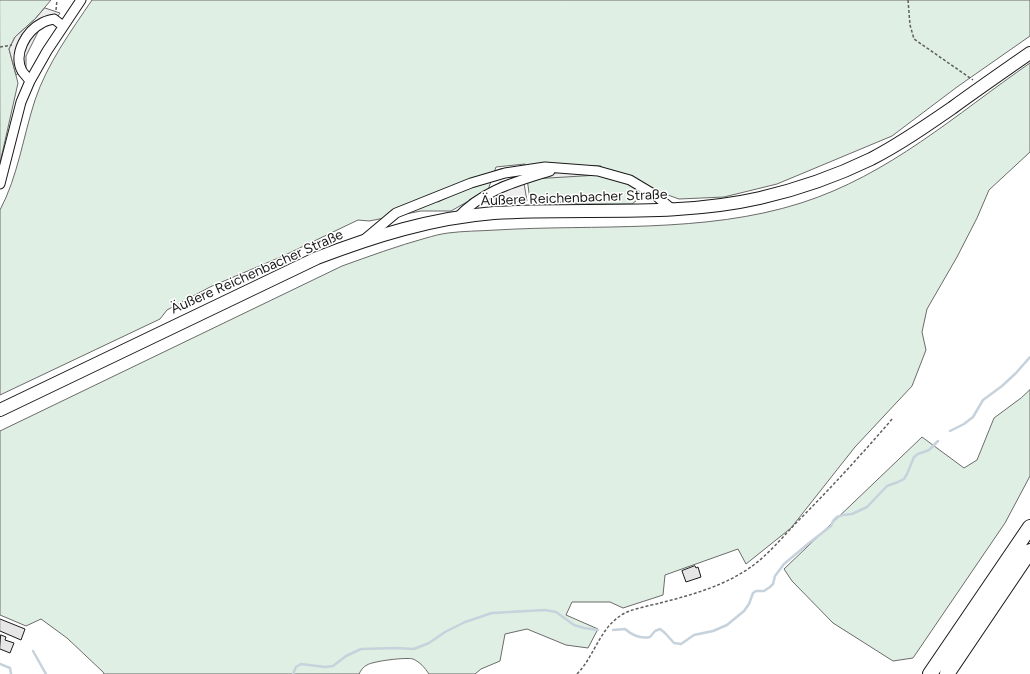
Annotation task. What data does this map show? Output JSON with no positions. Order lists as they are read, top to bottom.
{
  "streets": {
    "main road": ["Äußere Reichenbacher Straße"]
  }
}
